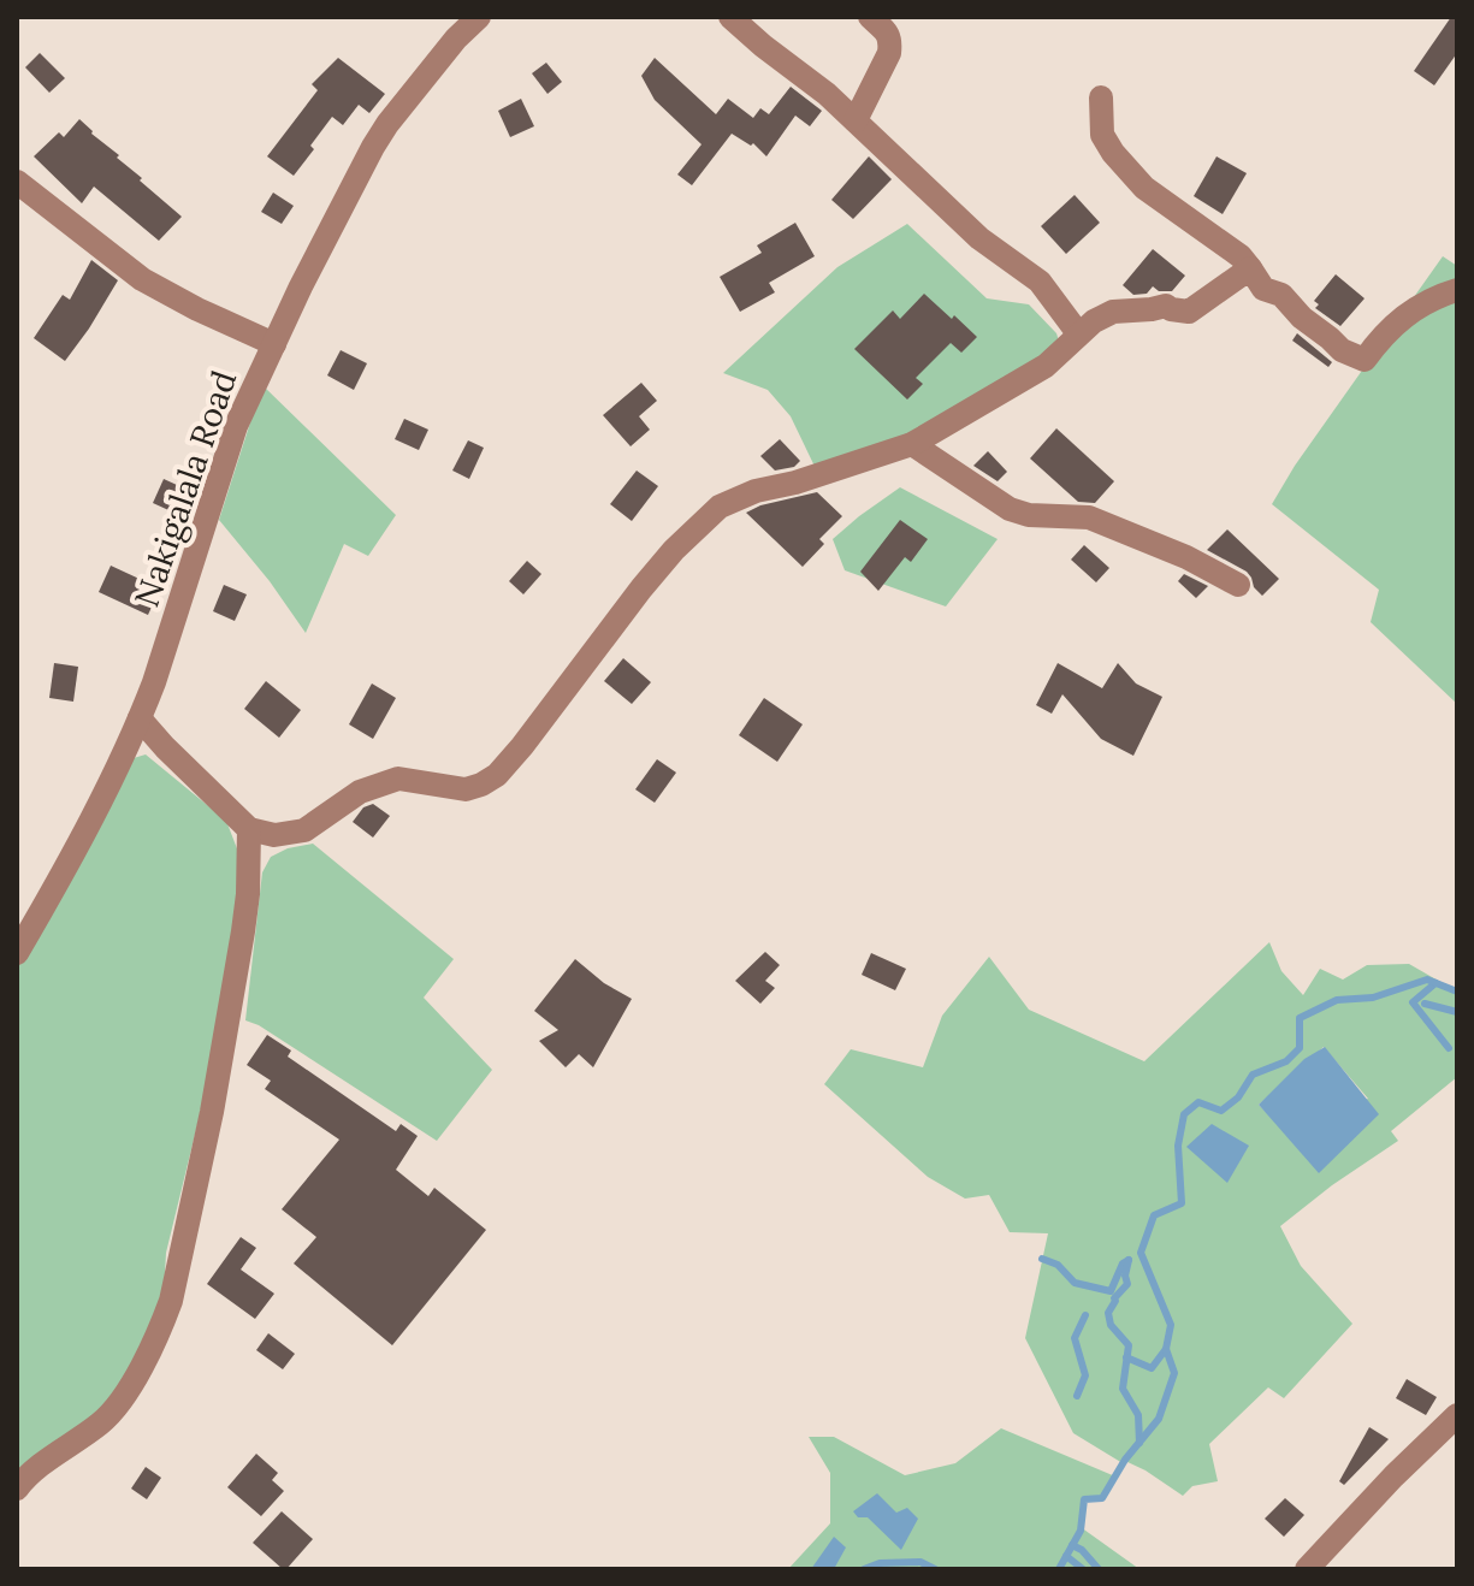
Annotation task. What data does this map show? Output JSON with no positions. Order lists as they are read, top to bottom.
{
  "streets": {
    "street": ["Nakigalala Road"]
  }
}
